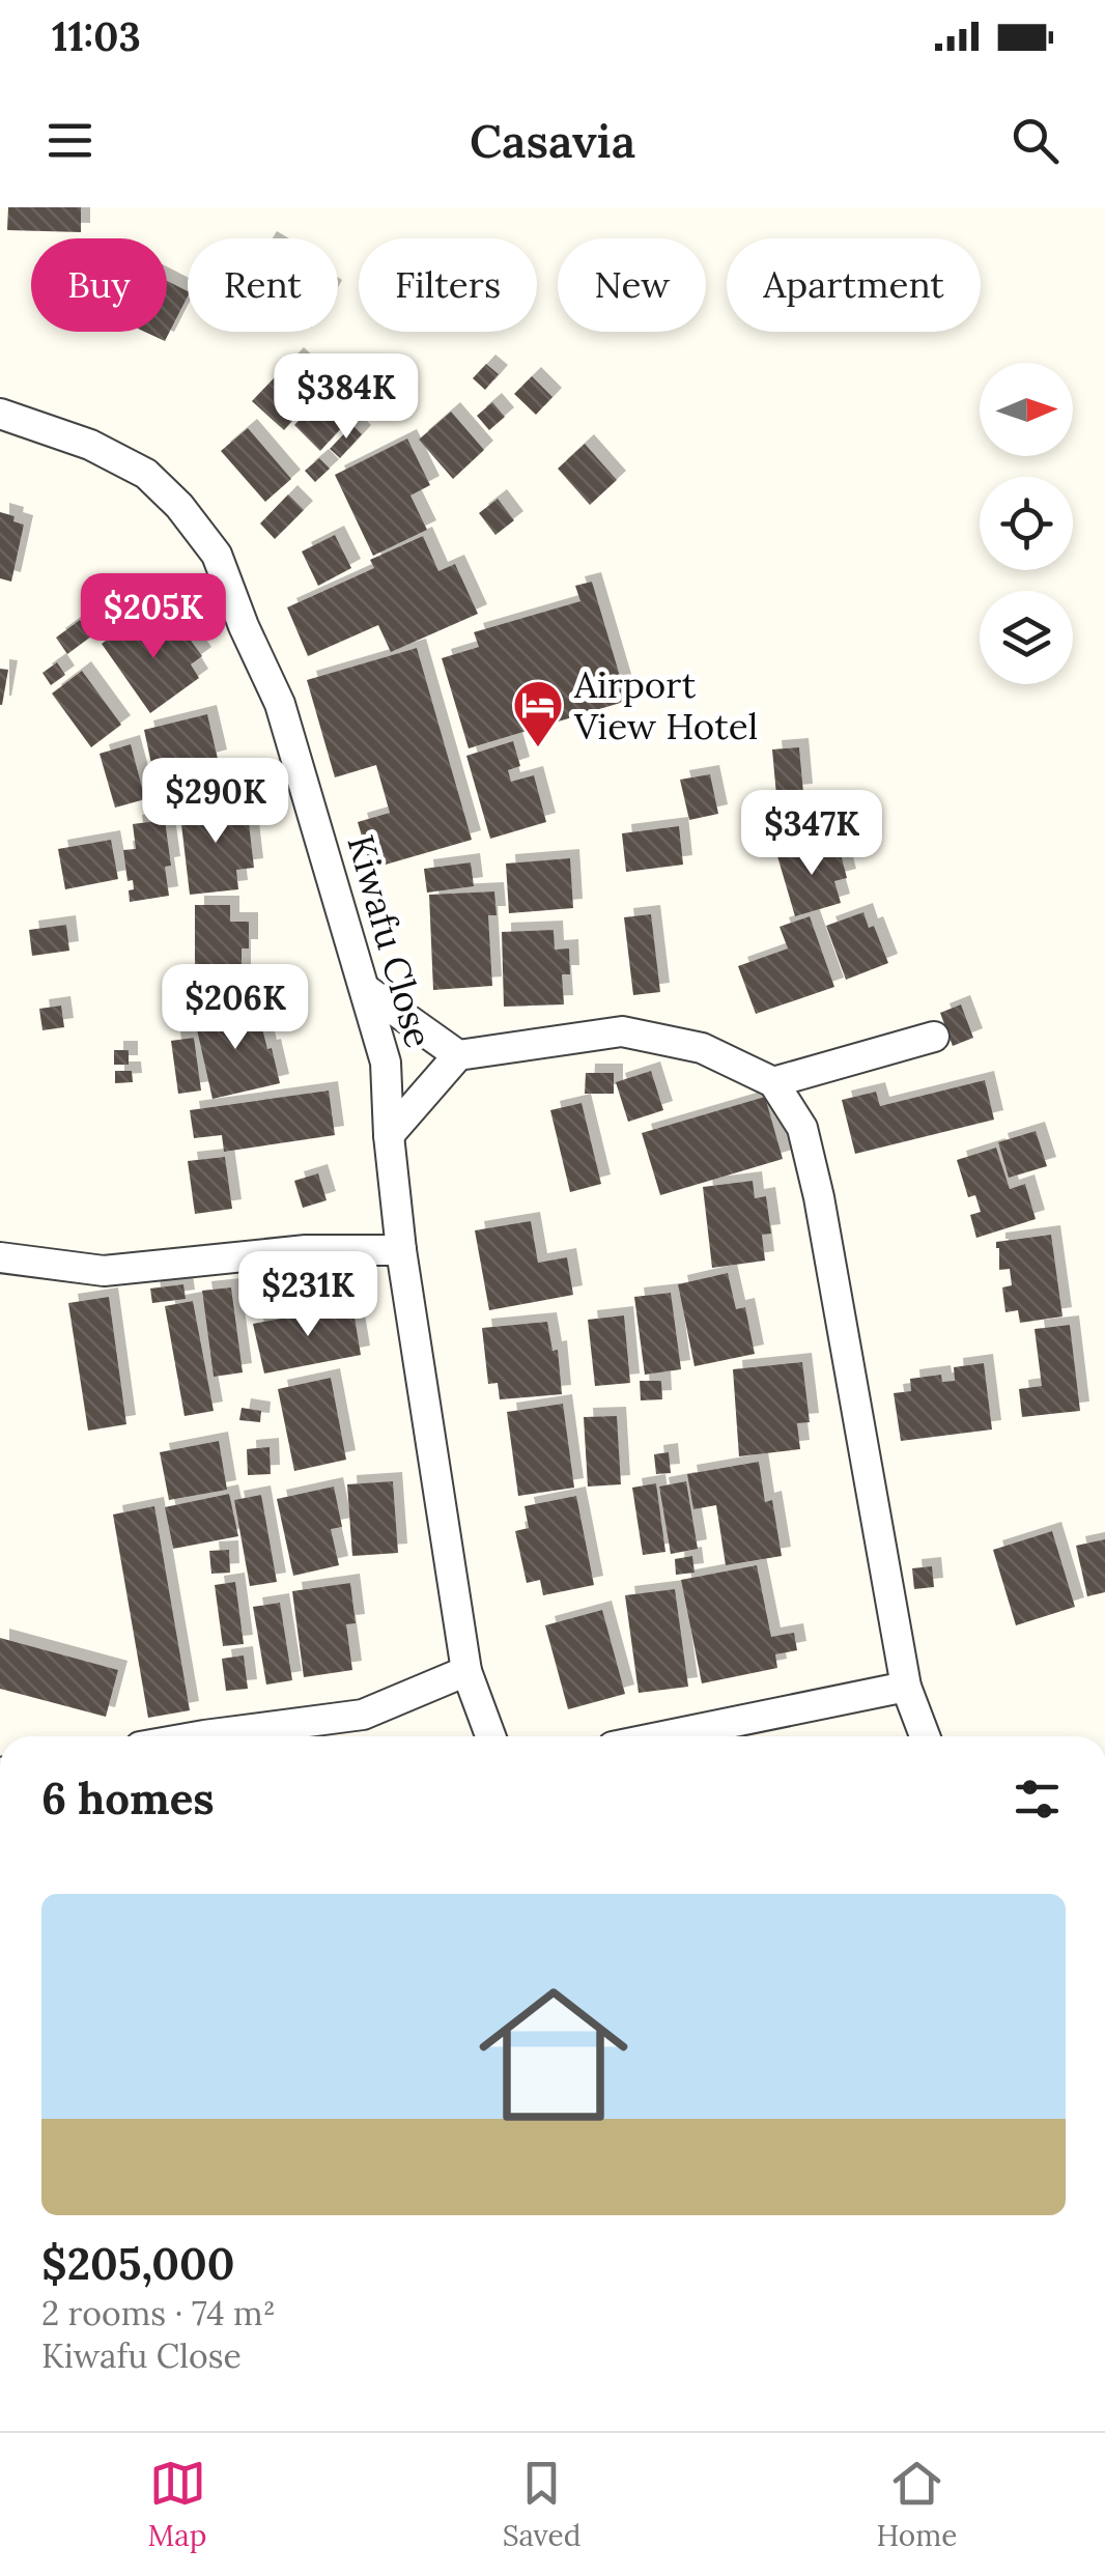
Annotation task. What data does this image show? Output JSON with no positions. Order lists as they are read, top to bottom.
{
  "streets": {
    "street": ["Kiwafu Close"]
  },
  "places": {
    "hotel": ["Airport View Hotel"]
  },
  "north": "right",
  "page": {
    "status": "11:03",
    "header": "Casavia",
    "chip": [
      "Buy",
      "Rent",
      "Filters",
      "New",
      "Apartment"
    ],
    "price": [
      "$384K",
      "$205K",
      "$290K",
      "$347K",
      "$206K",
      "$231K"
    ],
    "heading": "6 homes",
    "list": [
      {
        "name": "$205,000",
        "note": "2 rooms · 74 m² · Kiwafu Close"
      }
    ],
    "tabs": ["Map", "Saved", "Home"]
  }
}
